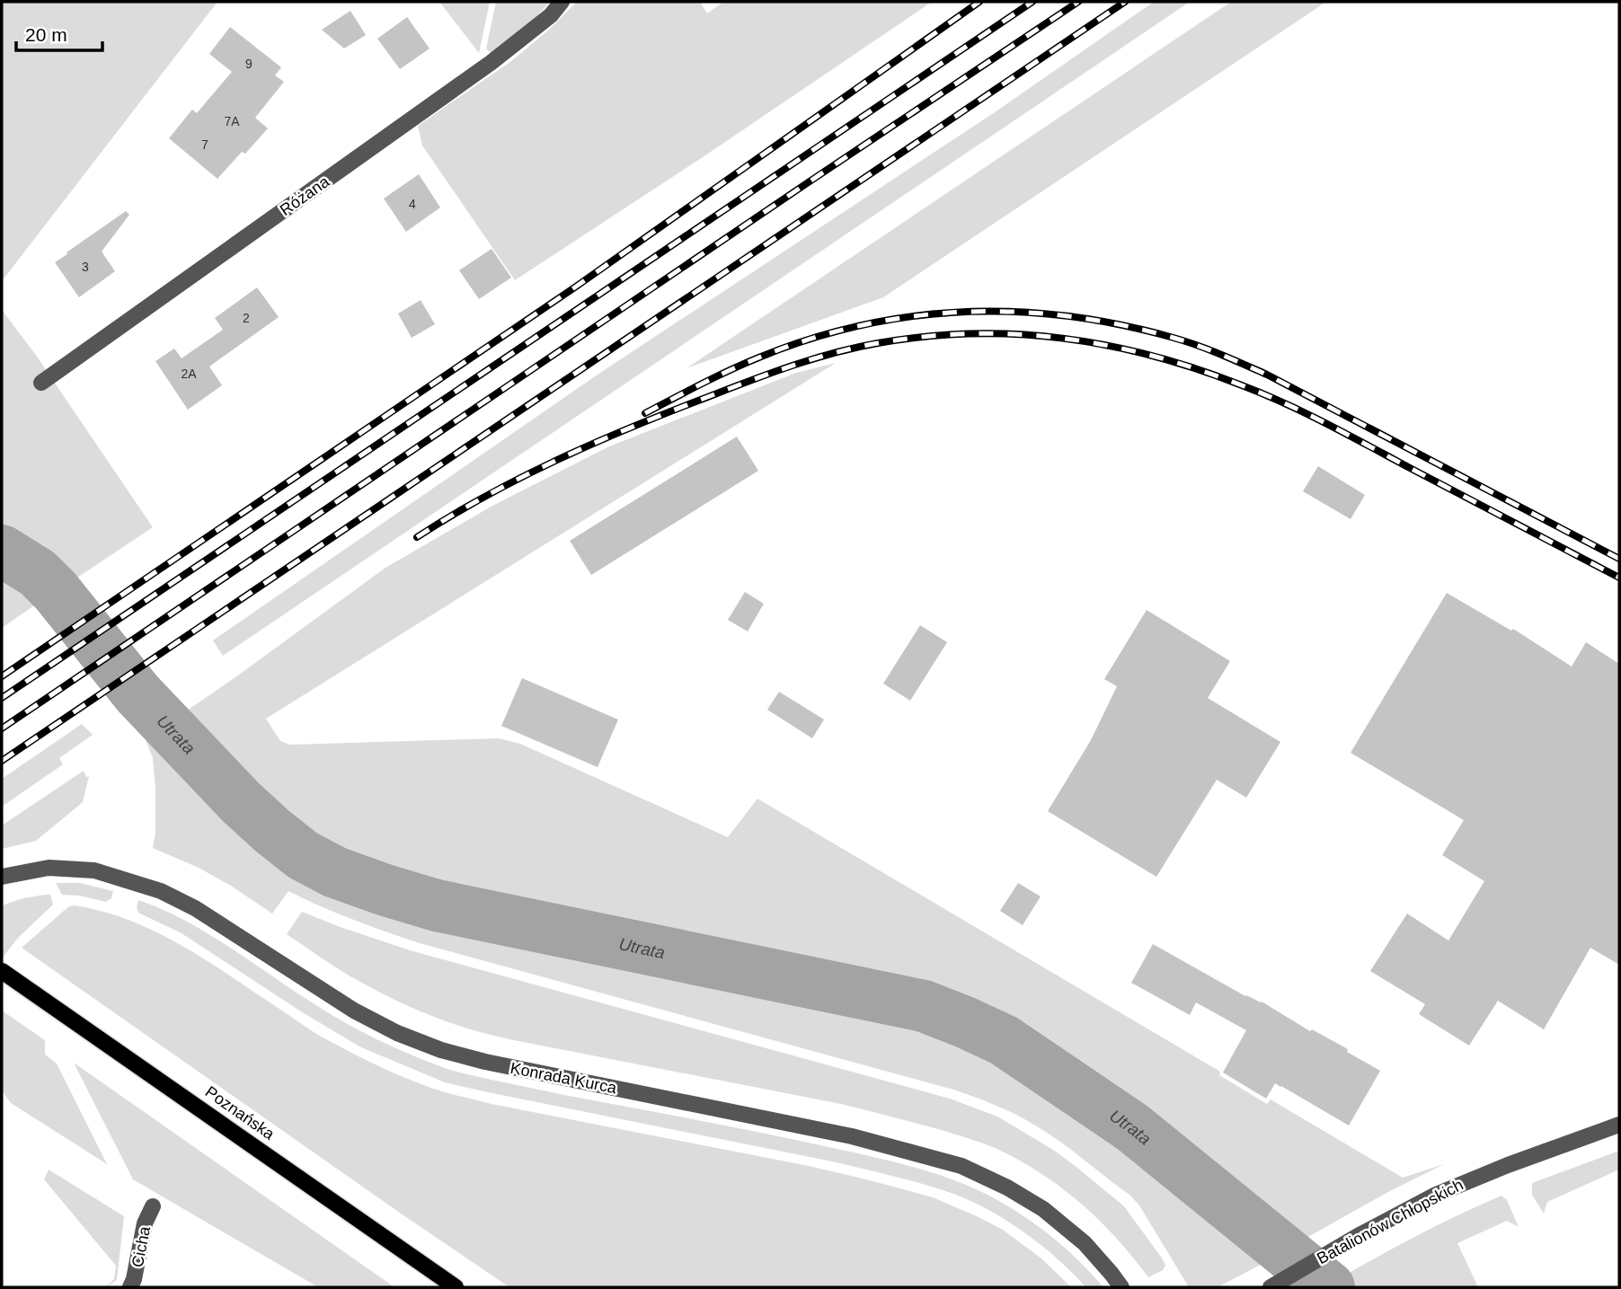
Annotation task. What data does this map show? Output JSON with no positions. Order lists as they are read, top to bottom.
{
  "streets": {
    "main road": ["Poznańska"],
    "street": [
      "Różana",
      "Konrada Kurca",
      "Batalionów Chłopskich",
      "Cicha"
    ]
  },
  "water": ["Utrata"],
  "house_numbers": [
    "9",
    "7A",
    "7",
    "4",
    "3",
    "2",
    "2A"
  ],
  "scale_bar": "20 m"
}
